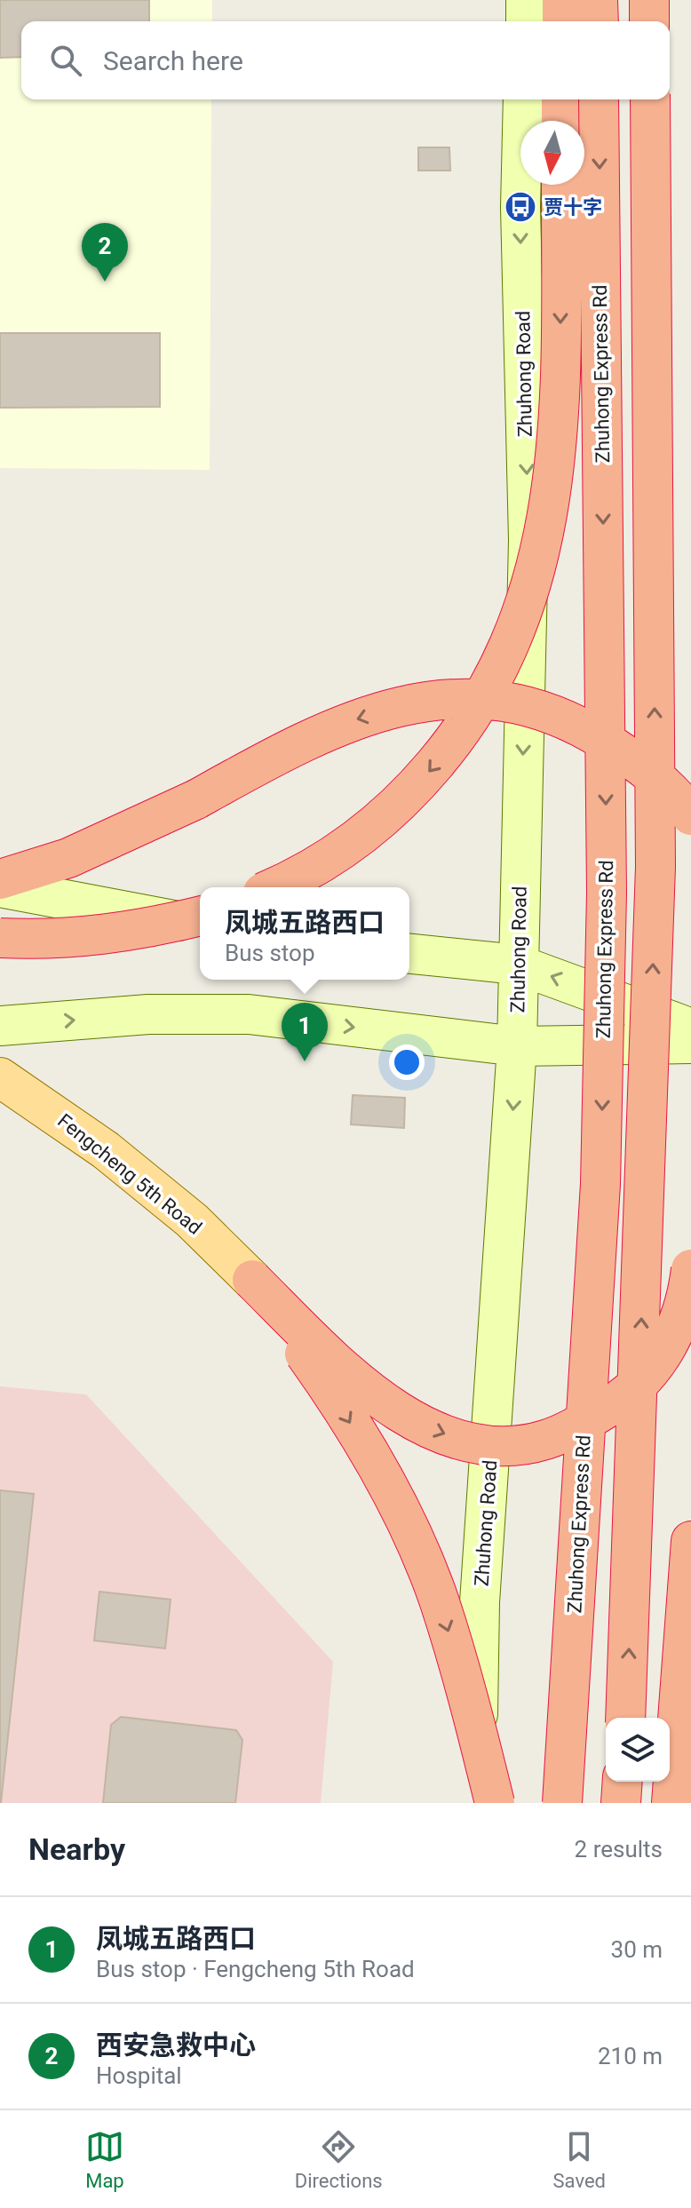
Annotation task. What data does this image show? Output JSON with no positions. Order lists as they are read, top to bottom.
{
  "streets": {
    "highway": ["Zhuhong Express Rd"],
    "main road": ["Zhuhong Road", "Fengcheng 5th Road"]
  },
  "one_way": ["Zhuhong Road"],
  "places": {
    "bus stop": ["贾十字"]
  },
  "north": "bottom",
  "page": {
    "search": "Search here",
    "pins": ["2", "1"],
    "popup": ["凤城五路西口", "Bus stop"],
    "heading": ["Nearby", "2 results"],
    "list": [
      {
        "mark": "1",
        "name": "凤城五路西口",
        "note": "Bus stop · Fengcheng 5th Road",
        "value": "30 m"
      },
      {
        "mark": "2",
        "name": "西安急救中心",
        "note": "Hospital",
        "value": "210 m"
      }
    ],
    "nav": ["Map", "Directions", "Saved"]
  }
}
